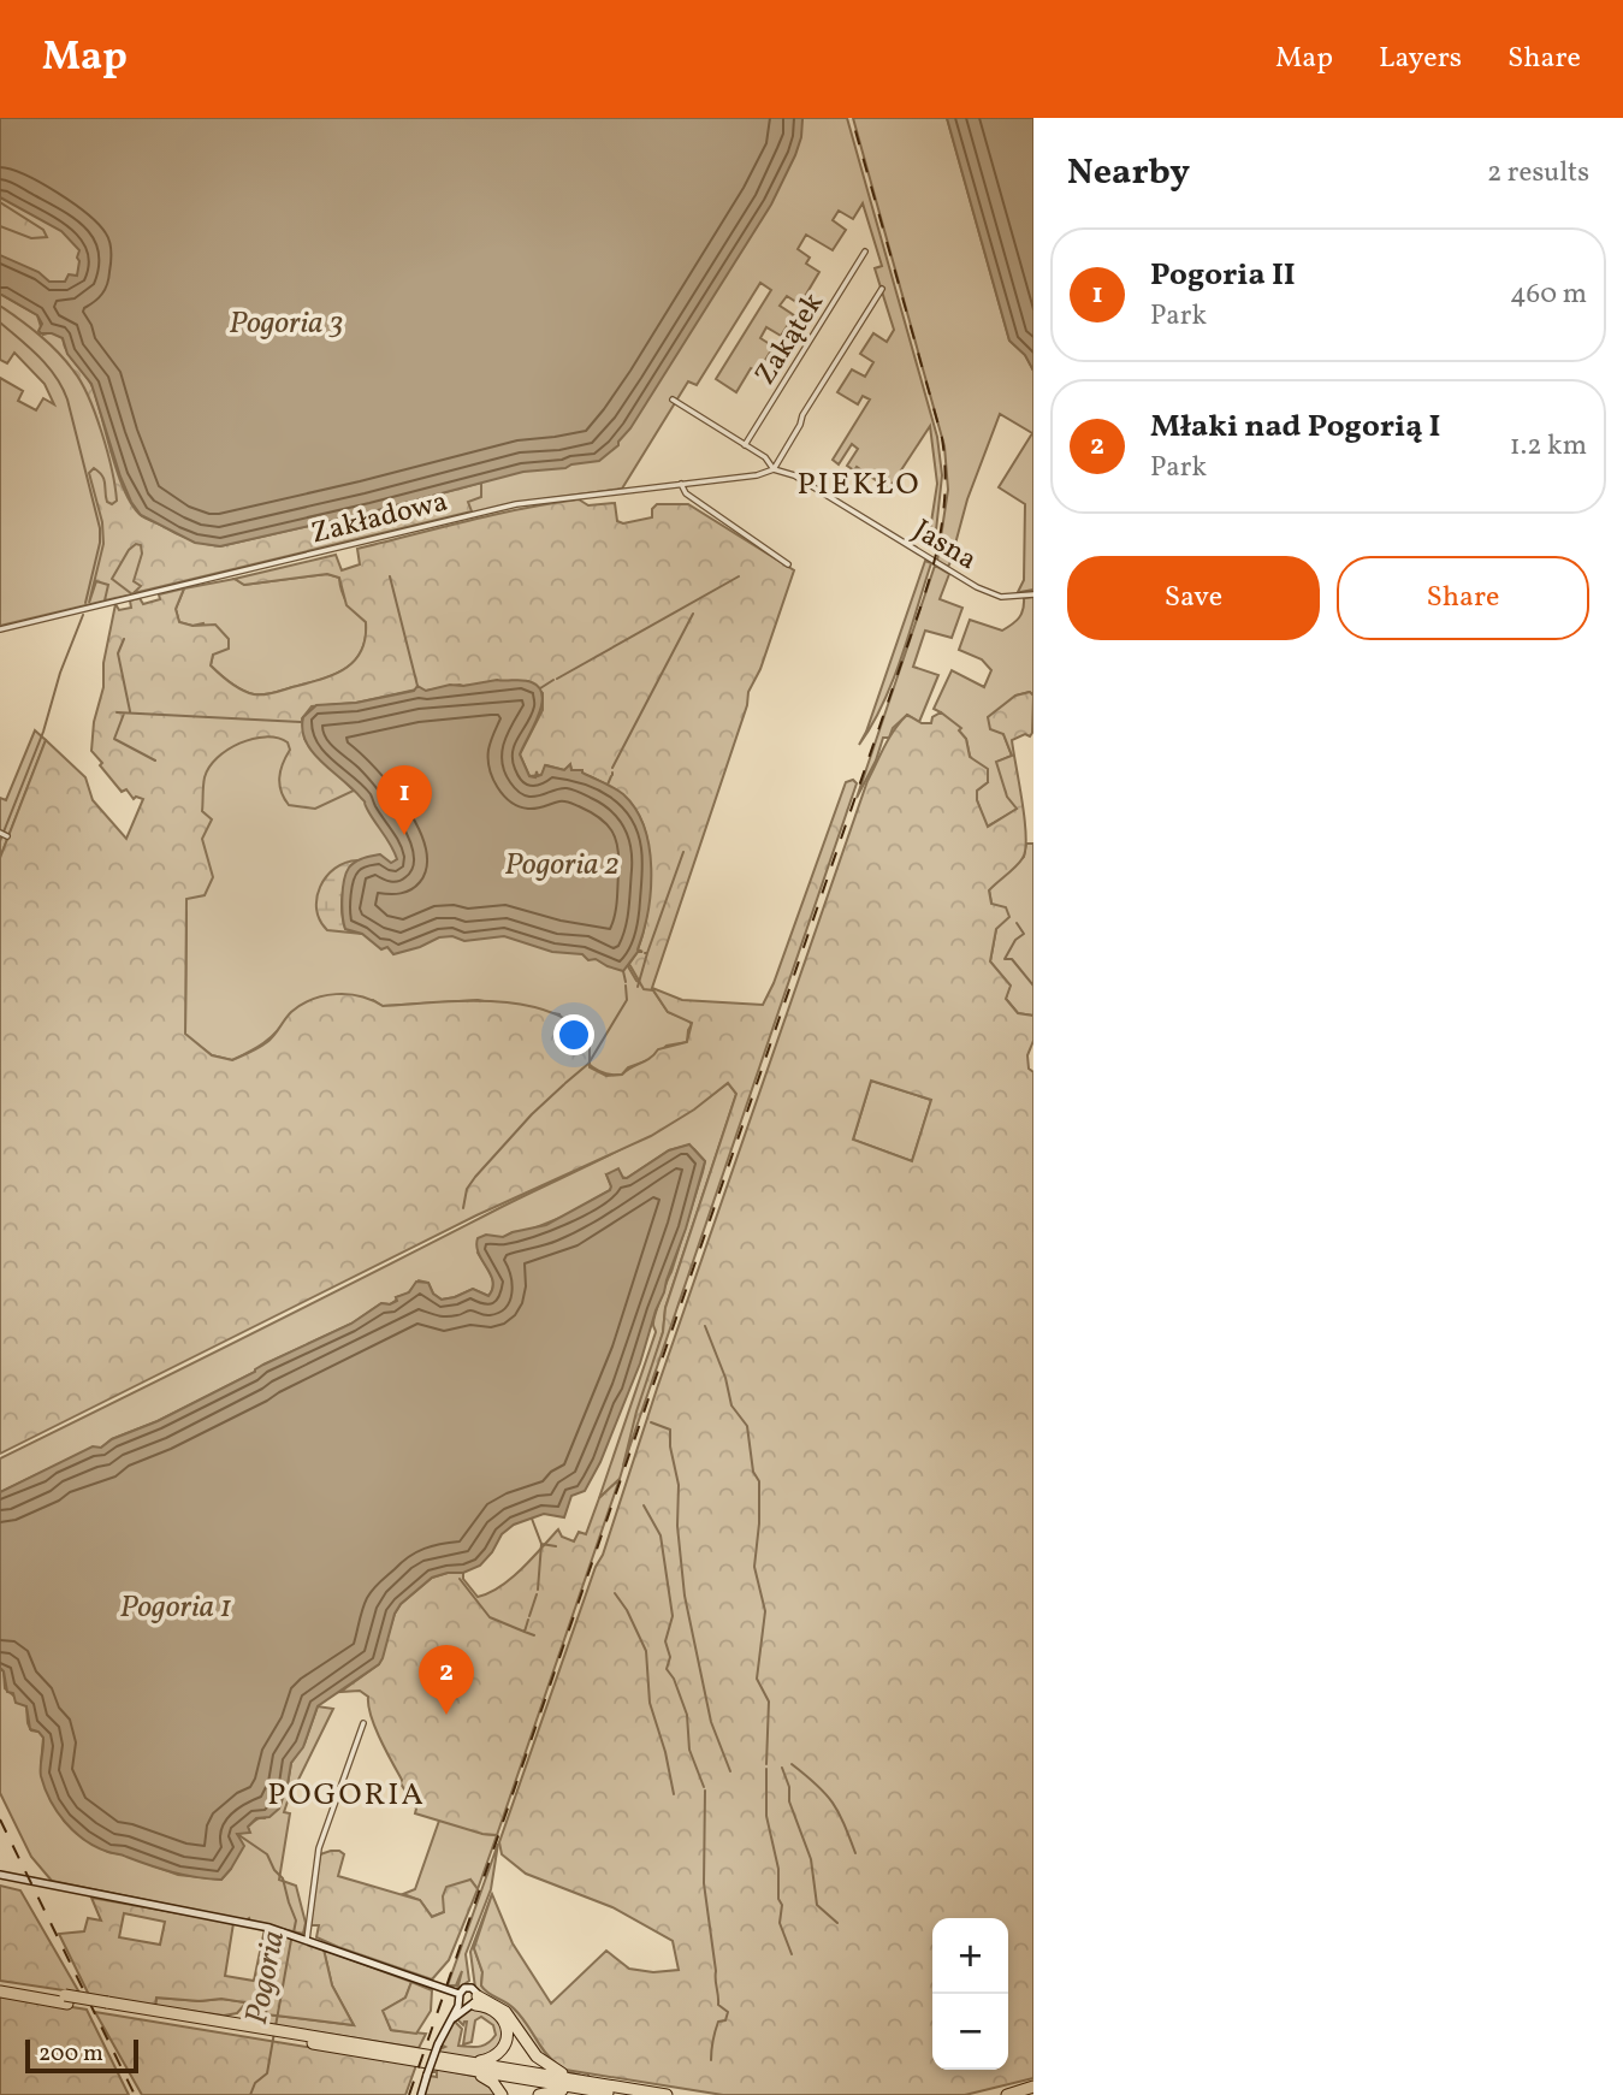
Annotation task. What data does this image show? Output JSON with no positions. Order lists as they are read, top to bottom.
{
  "streets": {
    "street": ["Zakątek", "Zakładowa", "Jasna"]
  },
  "crossings": [
    ["Zakątek", "Jasna"],
    ["Zakładowa", "Jasna"]
  ],
  "districts": ["PIEKŁO", "POGORIA"],
  "water": [
    "Pogoria 3",
    "Pogoria 2",
    "Pogoria 1",
    "Pogoria"
  ],
  "scale_bar": "200 m",
  "page": {
    "header": "Map",
    "nav": ["Map", "Layers", "Share"],
    "heading": ["Nearby", "2 results"],
    "list": [
      {
        "mark": "1",
        "name": "Pogoria II",
        "note": "Park",
        "value": "460 m"
      },
      {
        "mark": "2",
        "name": "Młaki nad Pogorią I",
        "note": "Park",
        "value": "1.2 km"
      }
    ],
    "buttons": ["Save", "Share"],
    "pins": ["1", "2"],
    "map_buttons": ["+", "−"],
    "scale": "200 m"
  }
}
